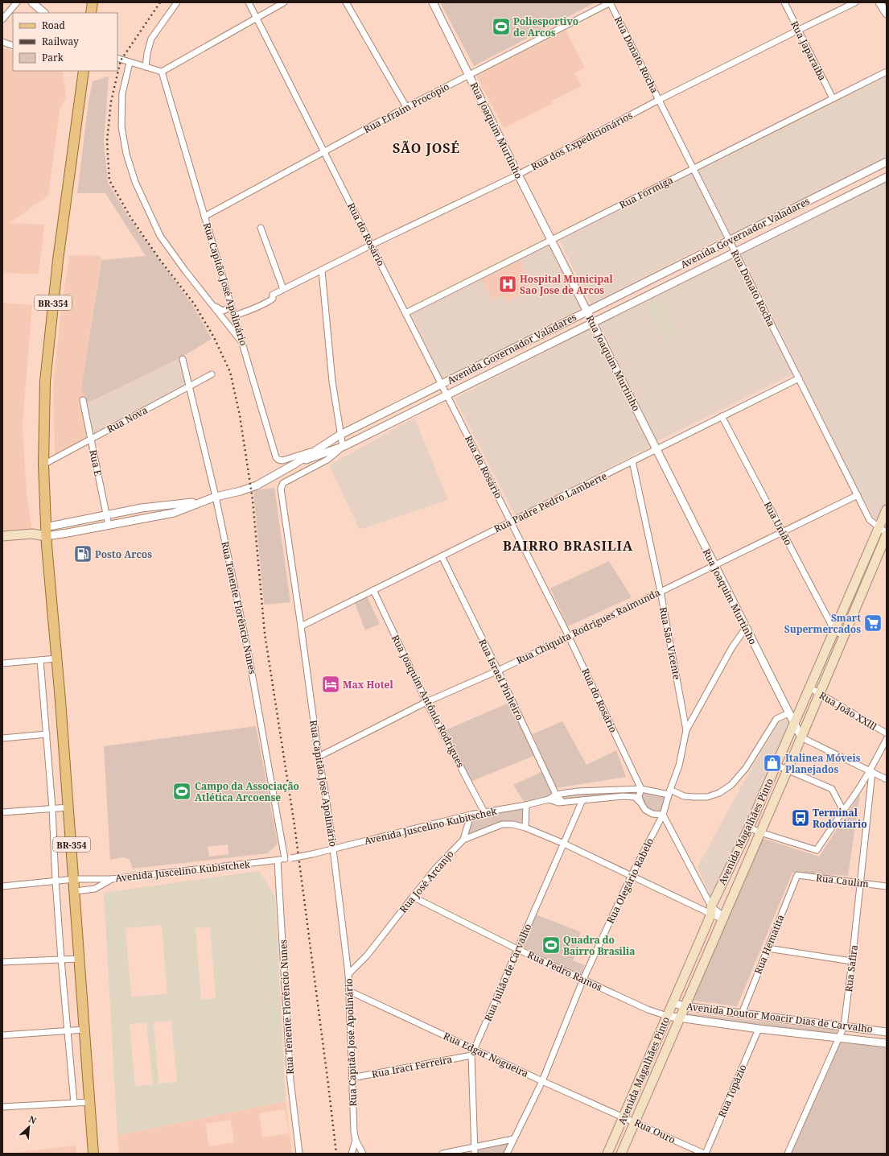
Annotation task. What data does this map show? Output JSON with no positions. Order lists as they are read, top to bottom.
{
  "streets": {
    "main road": ["BR-354", "Avenida Magalhães Pinto"],
    "street": [
      "Rua Japaraiba",
      "Rua Donato Rocha",
      "Rua Efraim Procópio",
      "Rua Joaquim Murtinho",
      "Rua dos Expedicionários",
      "Rua Formiga",
      "Avenida Governador Valadares",
      "Rua do Rosário",
      "Rua Capitão José Apolinário",
      "Rua Nova",
      "Rua E",
      "Rua Padre Pedro Lamberte",
      "Rua União",
      "Rua Tenente Florêncio Nunes",
      "Rua Chiquita Rodrigues Raimunda",
      "Rua São Vicente",
      "Rua Israel Pinheiro",
      "Rua Joaquim Antônio Rodrigues",
      "Rua João XXlll",
      "Avenida Juscelino Kubitschek",
      "Avenida Juscelino Kubistchek",
      "Rua Olegário Rabelo",
      "Rua Caulim",
      "Rua José Arcanjo",
      "Rua Hematita",
      "Rua Safira",
      "Rua Pedro Ramos",
      "Rua Julião de Carvalho",
      "Avenida Doutor Moacir Dias de Carvalho",
      "Rua Edgar Nogueira",
      "Rua Iraci Ferreira",
      "Rua Topázio",
      "Rua Ouro"
    ]
  },
  "crossings": [
    ["Rua Japaraiba", "Rua dos Expedicionários"],
    ["Rua Japaraiba", "Rua Formiga"],
    ["Rua Donato Rocha", "Rua Efraim Procópio"],
    ["Rua Donato Rocha", "Rua dos Expedicionários"],
    ["Rua Donato Rocha", "Rua Formiga"],
    ["Rua Donato Rocha", "Avenida Governador Valadares"],
    ["Rua Donato Rocha", "Rua Padre Pedro Lamberte"],
    ["Rua Donato Rocha", "Rua Chiquita Rodrigues Raimunda"],
    ["Rua Donato Rocha", "Avenida Magalhães Pinto"],
    ["Rua Efraim Procópio", "Rua Joaquim Murtinho"],
    ["Rua Efraim Procópio", "Rua do Rosário"],
    ["Rua Efraim Procópio", "Rua Capitão José Apolinário"],
    ["Rua Joaquim Murtinho", "Rua dos Expedicionários"],
    ["Rua Joaquim Murtinho", "Rua Formiga"],
    ["Rua Joaquim Murtinho", "Avenida Governador Valadares"],
    ["Rua Joaquim Murtinho", "Rua Padre Pedro Lamberte"],
    ["Rua Joaquim Murtinho", "Rua Chiquita Rodrigues Raimunda"],
    ["Rua Joaquim Murtinho", "Avenida Magalhães Pinto"],
    ["Rua Joaquim Murtinho", "Rua Olegário Rabelo"],
    ["Rua dos Expedicionários", "Rua do Rosário"],
    ["Rua dos Expedicionários", "Rua Capitão José Apolinário"],
    ["Rua Formiga", "Rua do Rosário"],
    ["Avenida Governador Valadares", "Rua do Rosário"],
    ["Avenida Governador Valadares", "Rua Capitão José Apolinário"],
    ["Avenida Governador Valadares", "BR-354"],
    ["Avenida Governador Valadares", "Rua E"],
    ["Avenida Governador Valadares", "Rua Tenente Florêncio Nunes"],
    ["Rua do Rosário", "Rua Padre Pedro Lamberte"],
    ["Rua do Rosário", "Rua Chiquita Rodrigues Raimunda"],
    ["Rua do Rosário", "Avenida Juscelino Kubitschek"],
    ["Rua Capitão José Apolinário", "Rua Padre Pedro Lamberte"],
    ["Rua Capitão José Apolinário", "Rua Chiquita Rodrigues Raimunda"],
    ["Rua Capitão José Apolinário", "Avenida Juscelino Kubitschek"],
    ["Rua Capitão José Apolinário", "Rua José Arcanjo"],
    ["Rua Capitão José Apolinário", "Rua Edgar Nogueira"],
    ["Rua Capitão José Apolinário", "Rua Iraci Ferreira"],
    ["BR-354", "Rua Nova"],
    ["BR-354", "Avenida Juscelino Kubistchek"],
    ["Rua Nova", "Rua E"],
    ["Rua Nova", "Rua Tenente Florêncio Nunes"],
    ["Rua Padre Pedro Lamberte", "Rua União"],
    ["Rua Padre Pedro Lamberte", "Rua São Vicente"],
    ["Rua Padre Pedro Lamberte", "Rua Israel Pinheiro"],
    ["Rua Padre Pedro Lamberte", "Rua Joaquim Antônio Rodrigues"],
    ["Rua União", "Rua Chiquita Rodrigues Raimunda"],
    ["Rua União", "Avenida Magalhães Pinto"],
    ["Rua Tenente Florêncio Nunes", "Avenida Juscelino Kubistchek"],
    ["Rua Chiquita Rodrigues Raimunda", "Rua São Vicente"],
    ["Rua Chiquita Rodrigues Raimunda", "Rua Israel Pinheiro"],
    ["Rua Chiquita Rodrigues Raimunda", "Rua Joaquim Antônio Rodrigues"],
    ["Rua São Vicente", "Rua Olegário Rabelo"],
    ["Rua Israel Pinheiro", "Avenida Juscelino Kubitschek"],
    ["Rua Joaquim Antônio Rodrigues", "Avenida Juscelino Kubitschek"],
    ["Rua João XXlll", "Avenida Magalhães Pinto"],
    ["Avenida Juscelino Kubitschek", "Avenida Juscelino Kubistchek"],
    ["Avenida Juscelino Kubitschek", "Rua Olegário Rabelo"],
    ["Avenida Juscelino Kubitschek", "Rua Julião de Carvalho"],
    ["Avenida Magalhães Pinto", "Rua José Arcanjo"],
    ["Avenida Magalhães Pinto", "Rua Pedro Ramos"],
    ["Avenida Magalhães Pinto", "Avenida Doutor Moacir Dias de Carvalho"],
    ["Avenida Magalhães Pinto", "Rua Edgar Nogueira"],
    ["Avenida Magalhães Pinto", "Rua Ouro"],
    ["Rua Olegário Rabelo", "Rua José Arcanjo"],
    ["Rua Olegário Rabelo", "Rua Pedro Ramos"],
    ["Rua Olegário Rabelo", "Rua Edgar Nogueira"],
    ["Rua Caulim", "Rua Hematita"],
    ["Rua Caulim", "Rua Safira"],
    ["Rua José Arcanjo", "Rua Pedro Ramos"],
    ["Rua José Arcanjo", "Rua Julião de Carvalho"],
    ["Rua Hematita", "Avenida Doutor Moacir Dias de Carvalho"],
    ["Rua Safira", "Avenida Doutor Moacir Dias de Carvalho"],
    ["Rua Pedro Ramos", "Rua Julião de Carvalho"],
    ["Rua Pedro Ramos", "Avenida Doutor Moacir Dias de Carvalho"],
    ["Rua Julião de Carvalho", "Rua Edgar Nogueira"],
    ["Rua Julião de Carvalho", "Rua Iraci Ferreira"],
    ["Avenida Doutor Moacir Dias de Carvalho", "Rua Topázio"],
    ["Rua Edgar Nogueira", "Rua Ouro"],
    ["Rua Topázio", "Rua Ouro"]
  ],
  "districts": ["SÃO JOSÉ", "BAIRRO BRASILIA"],
  "places": {
    "sports": ["Poliesportivo de Arcos", "Campo da Associação Atlética Arcoense", "Quadra do Bairro Brasilia"],
    "hospital": ["Hospital Municipal Sao Jose de Arcos"],
    "fuel station": ["Posto Arcos"],
    "supermarket": ["Smart Supermercados"],
    "hotel": ["Max Hotel"],
    "shop": ["Italinea Móveis Planejados"],
    "bus stop": ["Terminal Rodoviario"]
  },
  "legend": ["Road", "Railway", "Park"],
  "north": "top right"
}
